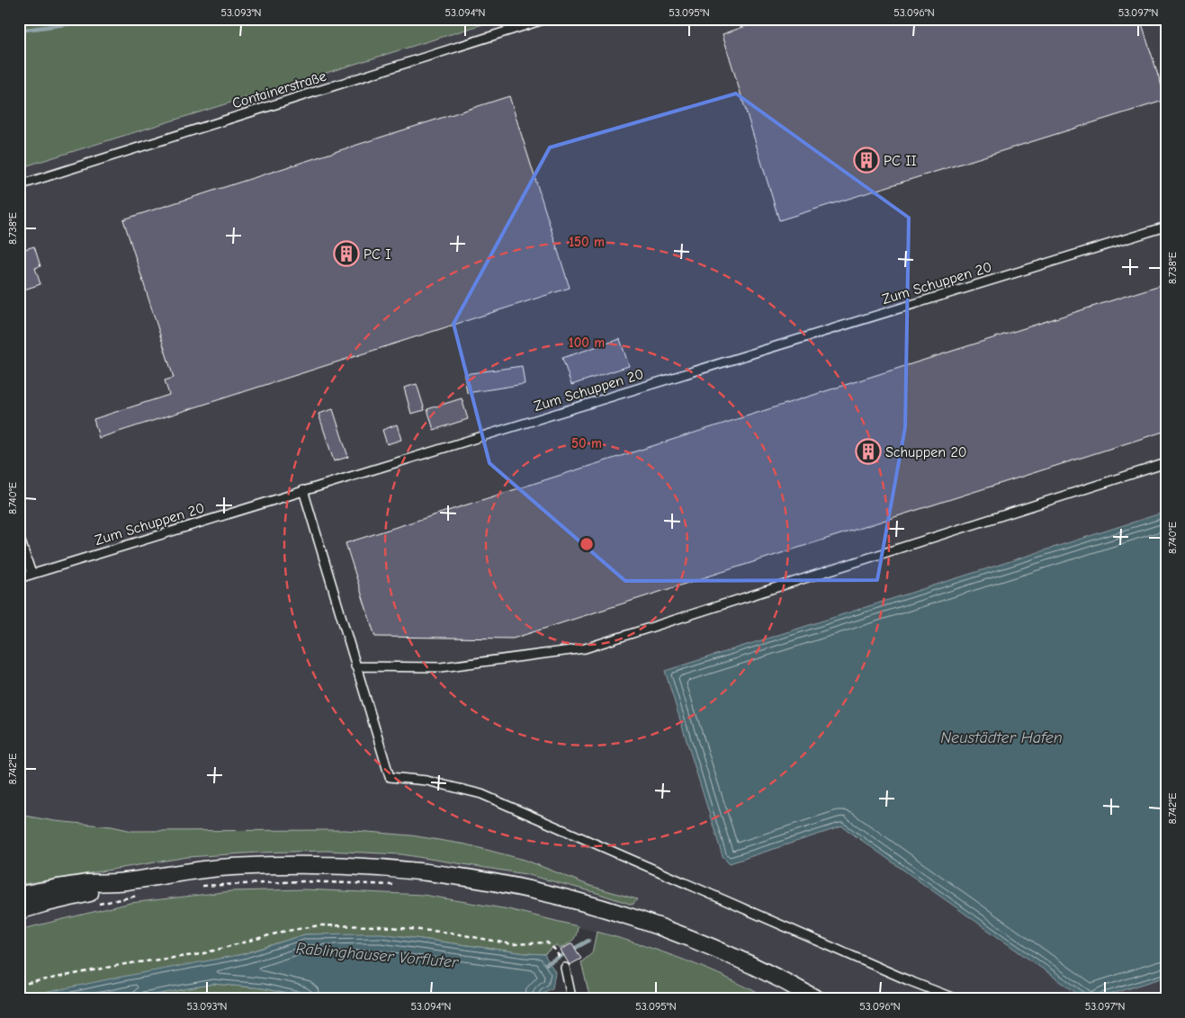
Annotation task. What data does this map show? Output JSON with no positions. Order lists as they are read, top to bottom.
{
  "streets": {
    "lane": ["Containerstraße", "Zum Schuppen 20"]
  },
  "water": ["Neustädter Hafen", "Rablinghauser Vorfluter"],
  "places": {
    "building": ["PC II", "PC I", "Schuppen 20"]
  },
  "coordinates": [
    "53.093°N",
    "53.094°N",
    "53.095°N",
    "53.096°N",
    "53.097°N",
    "8.738°E",
    "8.740°E",
    "8.742°E"
  ],
  "rings": ["150 m", "100 m", "50 m"]
}
